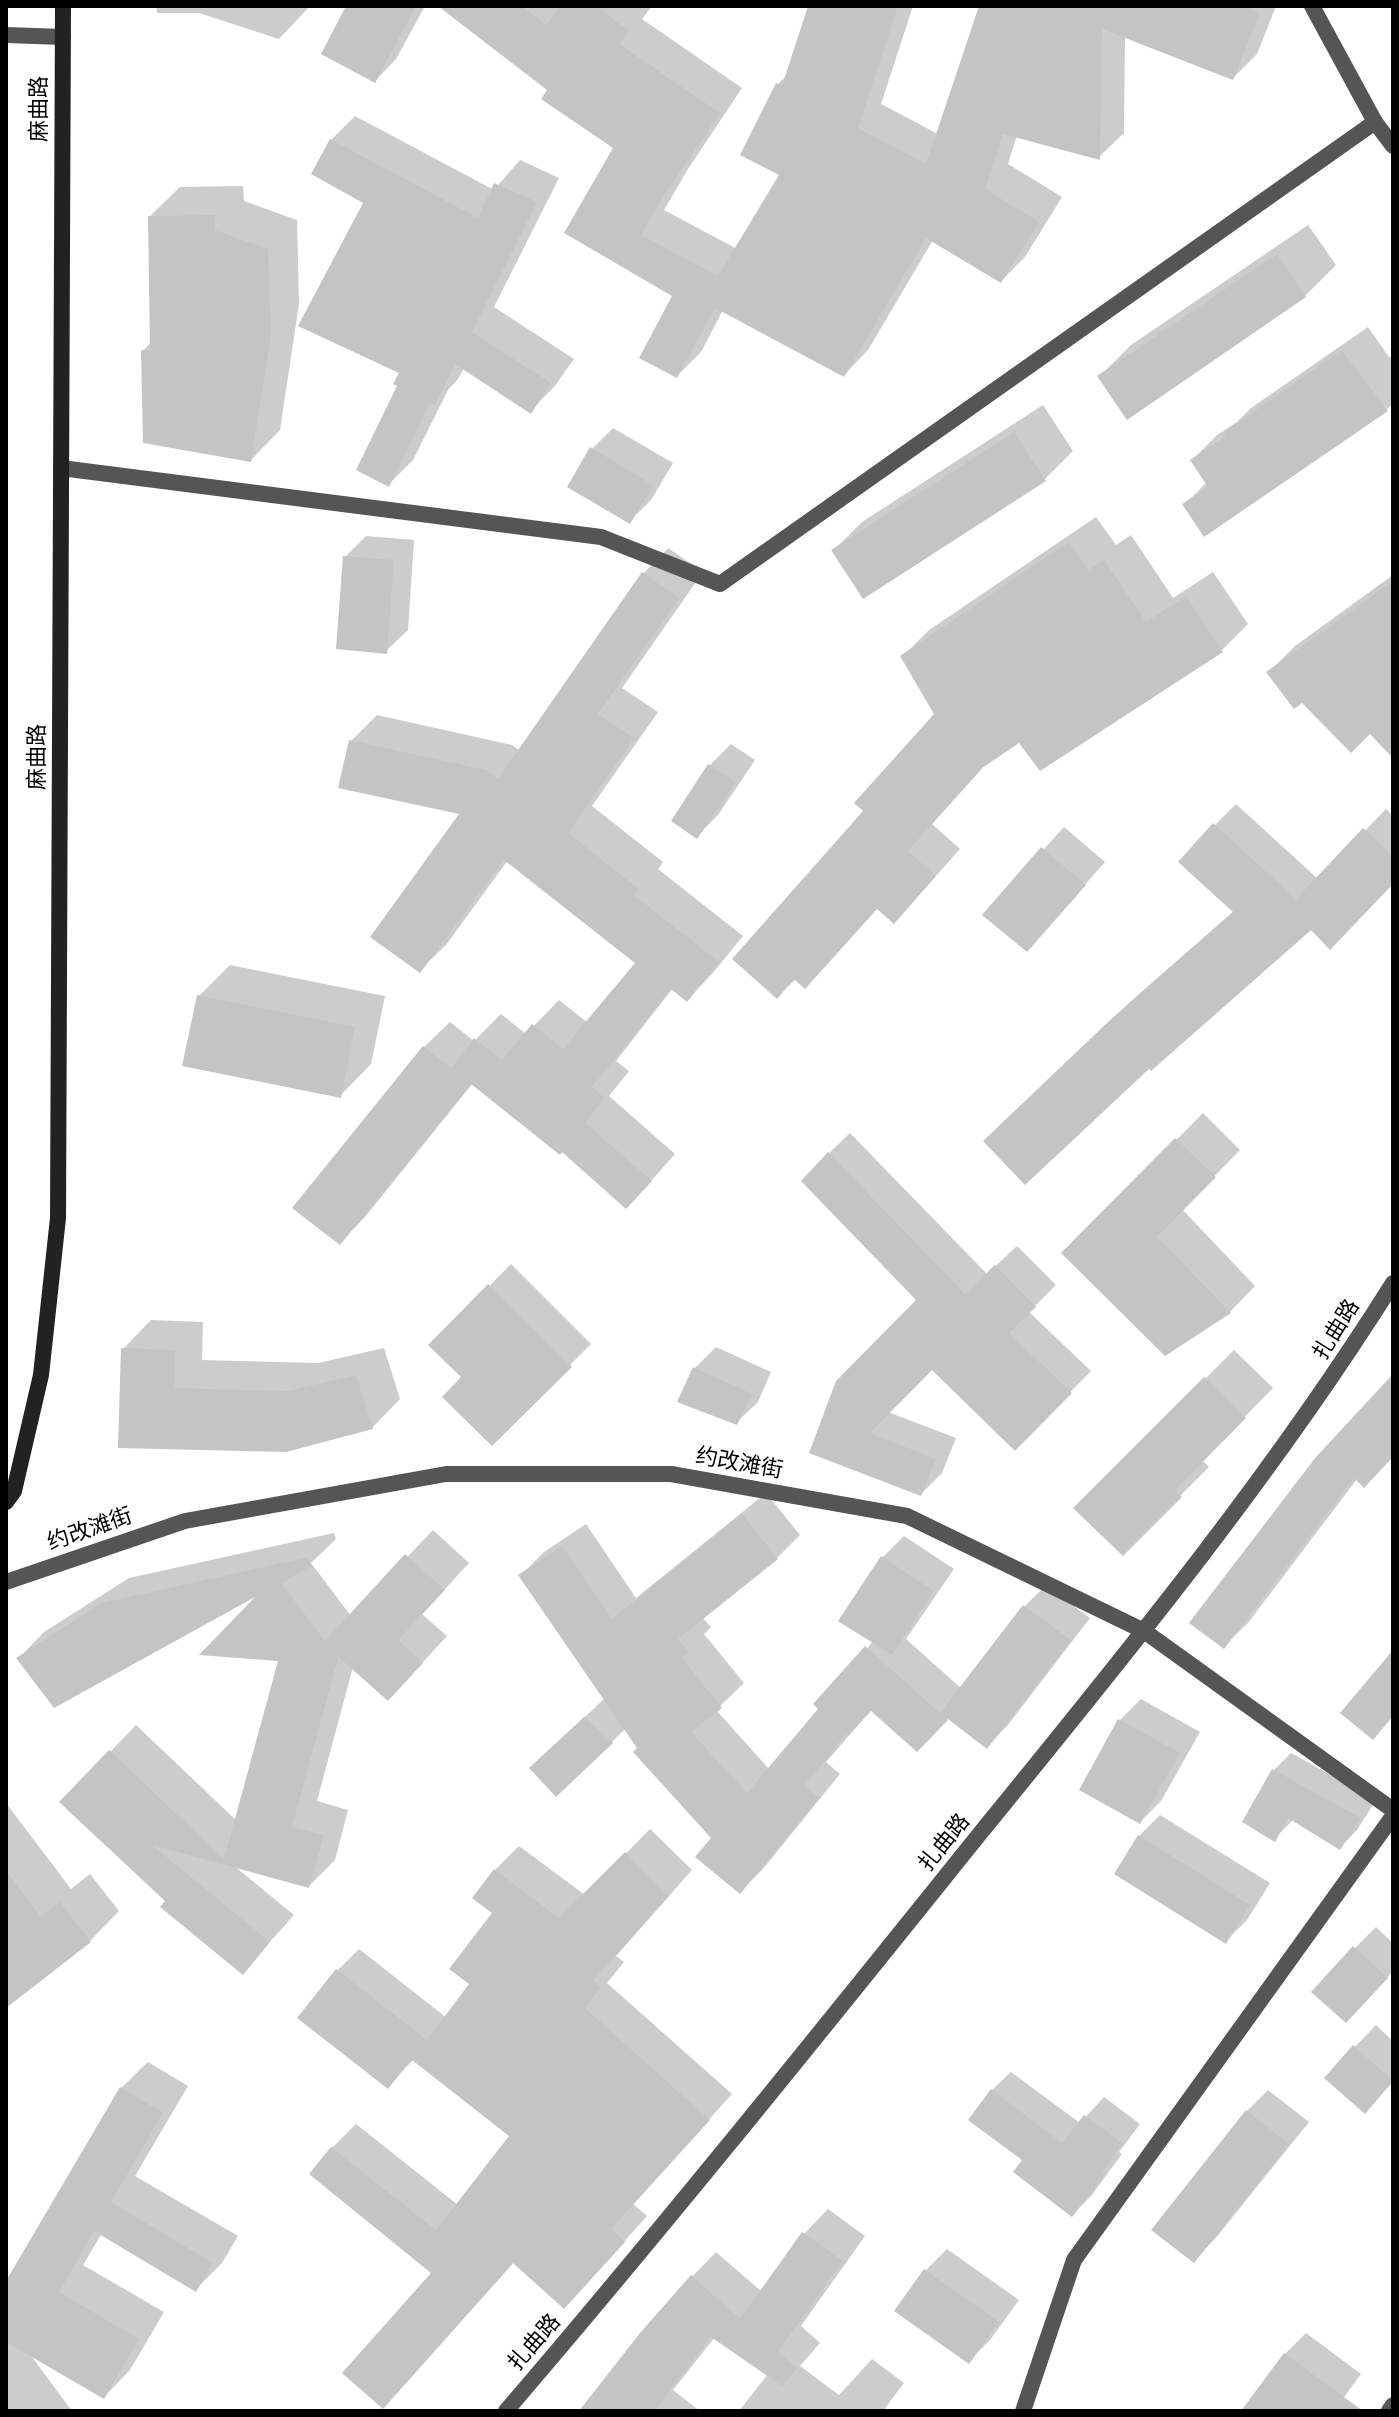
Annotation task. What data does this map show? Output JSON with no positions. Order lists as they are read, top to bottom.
{
  "streets": {
    "main road": ["麻曲路"],
    "street": ["扎曲路", "约改滩街"]
  },
  "crossings": [
    ["扎曲路", "约改滩街"]
  ]
}
